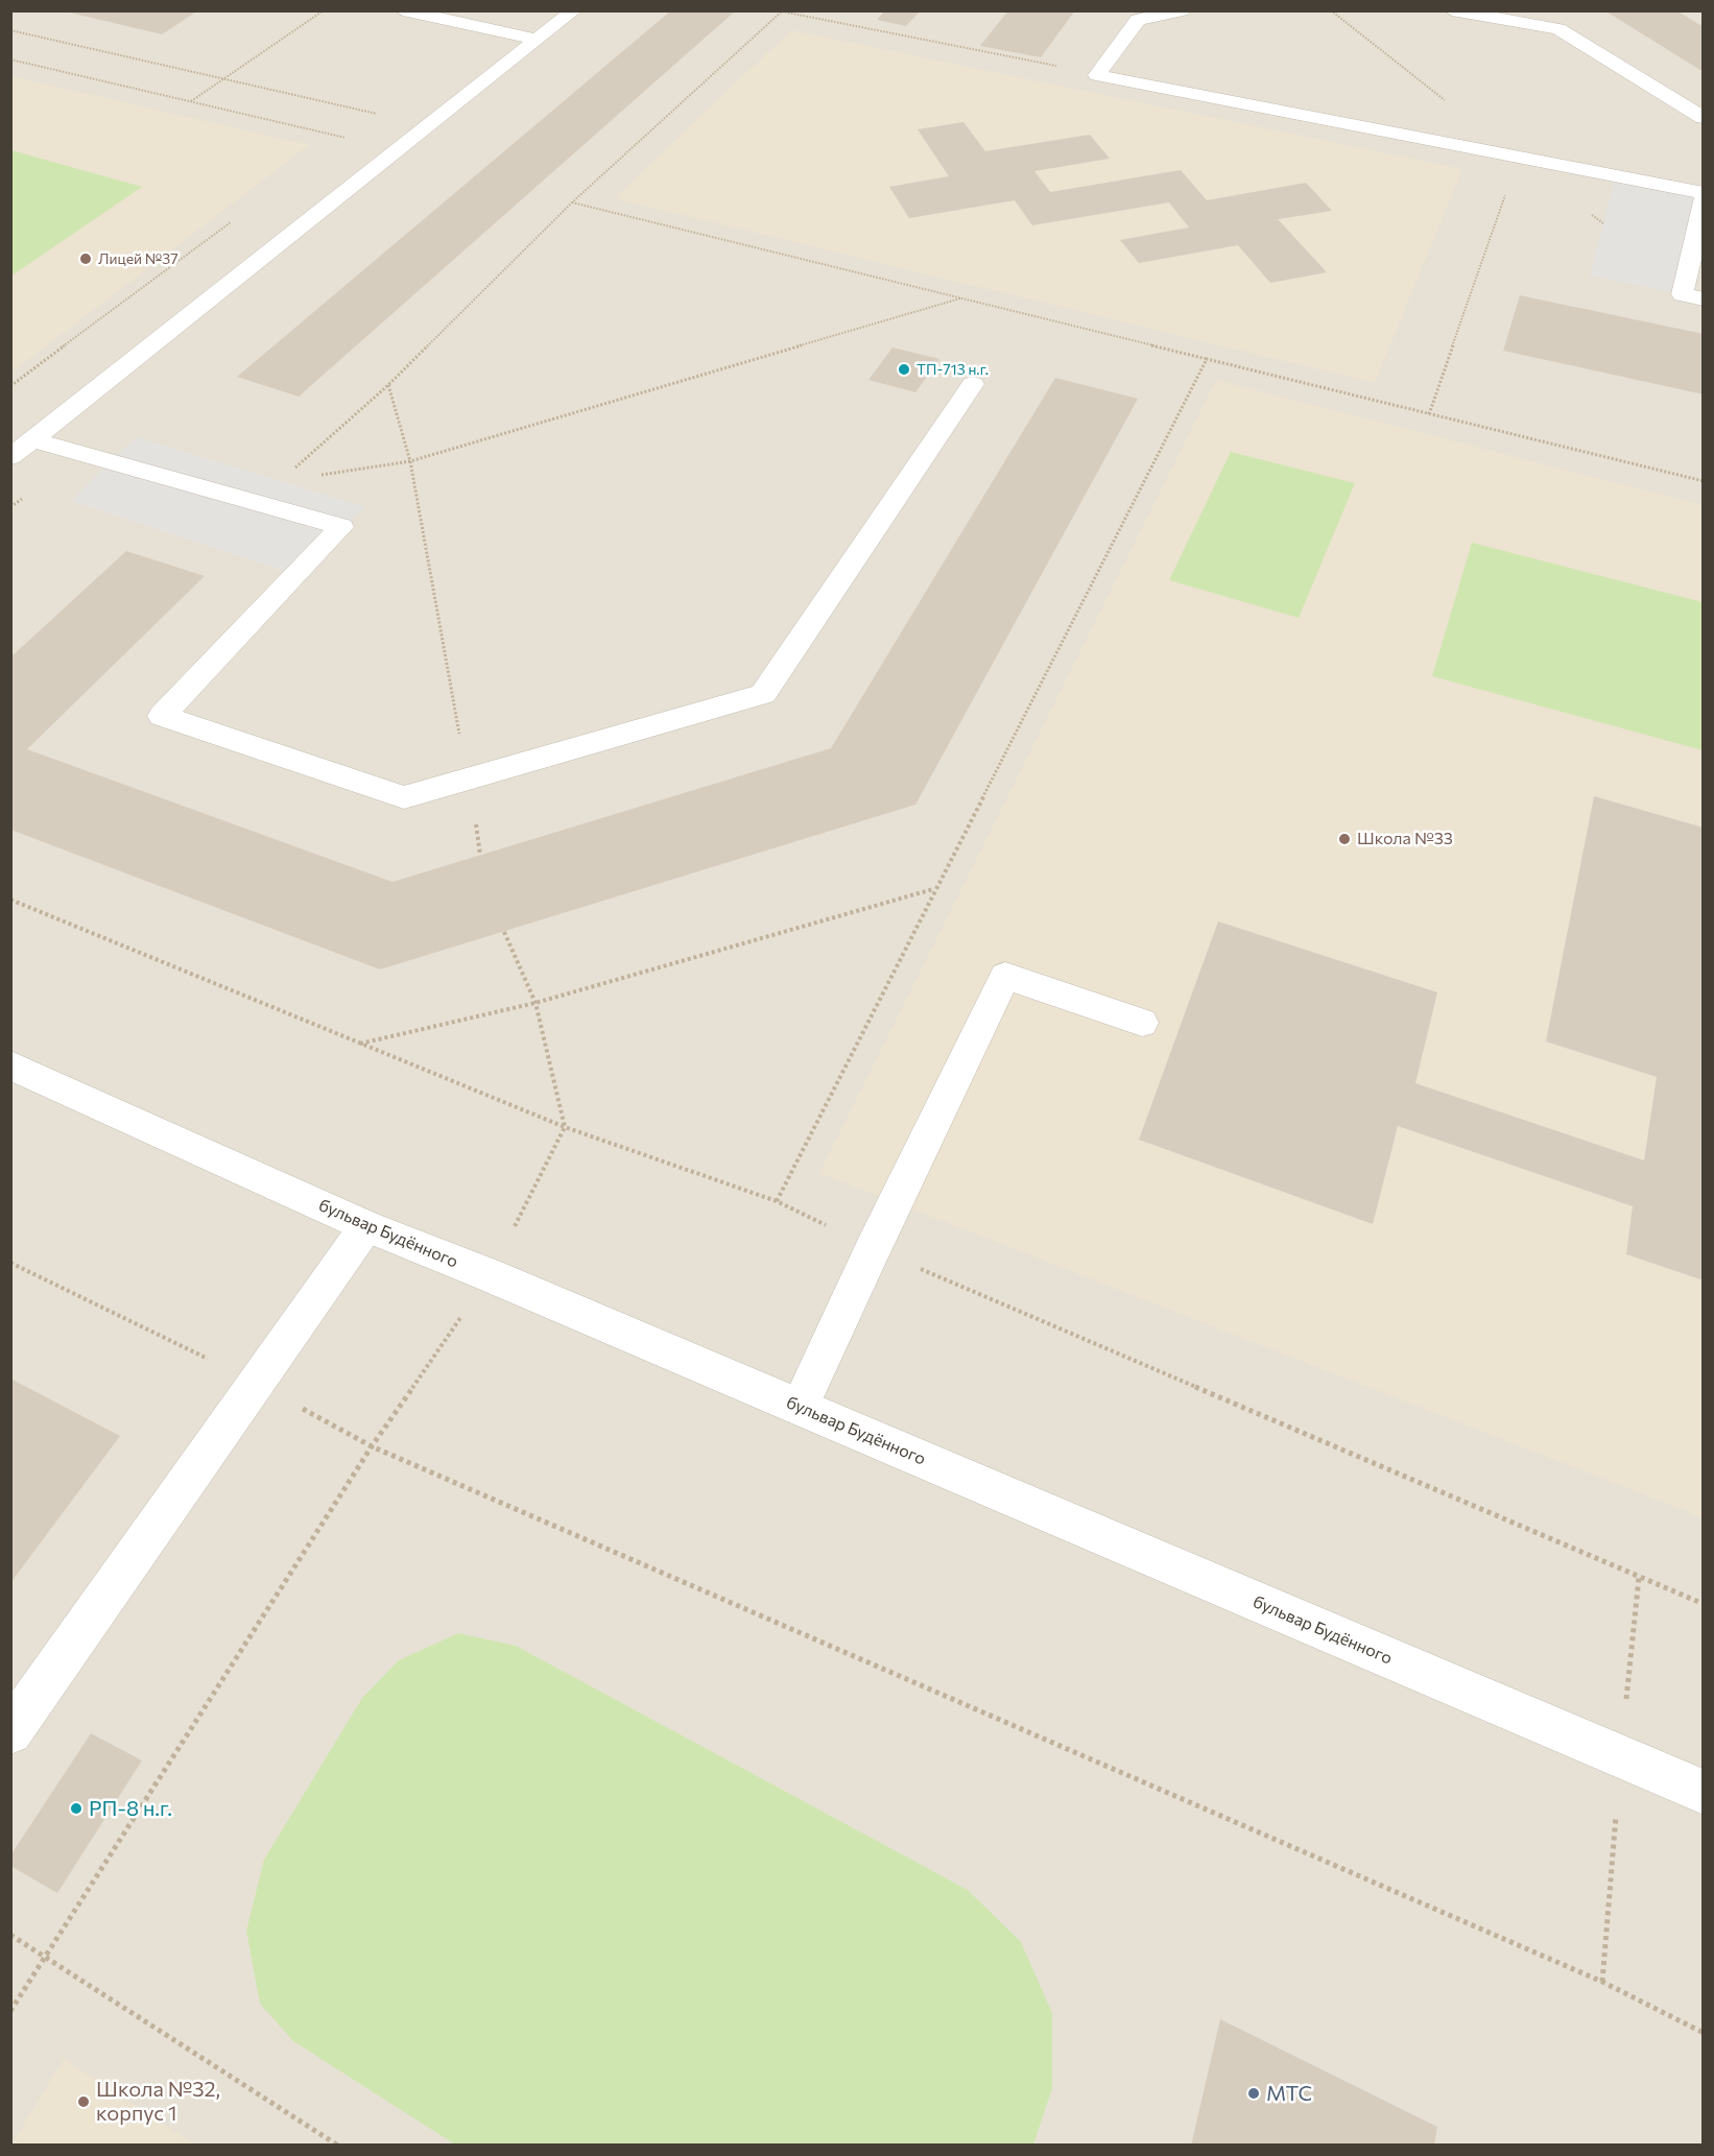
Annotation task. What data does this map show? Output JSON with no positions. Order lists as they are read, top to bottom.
{
  "streets": {
    "street": ["бульвар Будённого"]
  },
  "places": [
    "Лицей №37",
    "ТП-713 н.г.",
    "Школа №33",
    "РП-8 н.г.",
    "МТС",
    "Школа №32, корпус 1"
  ]
}
